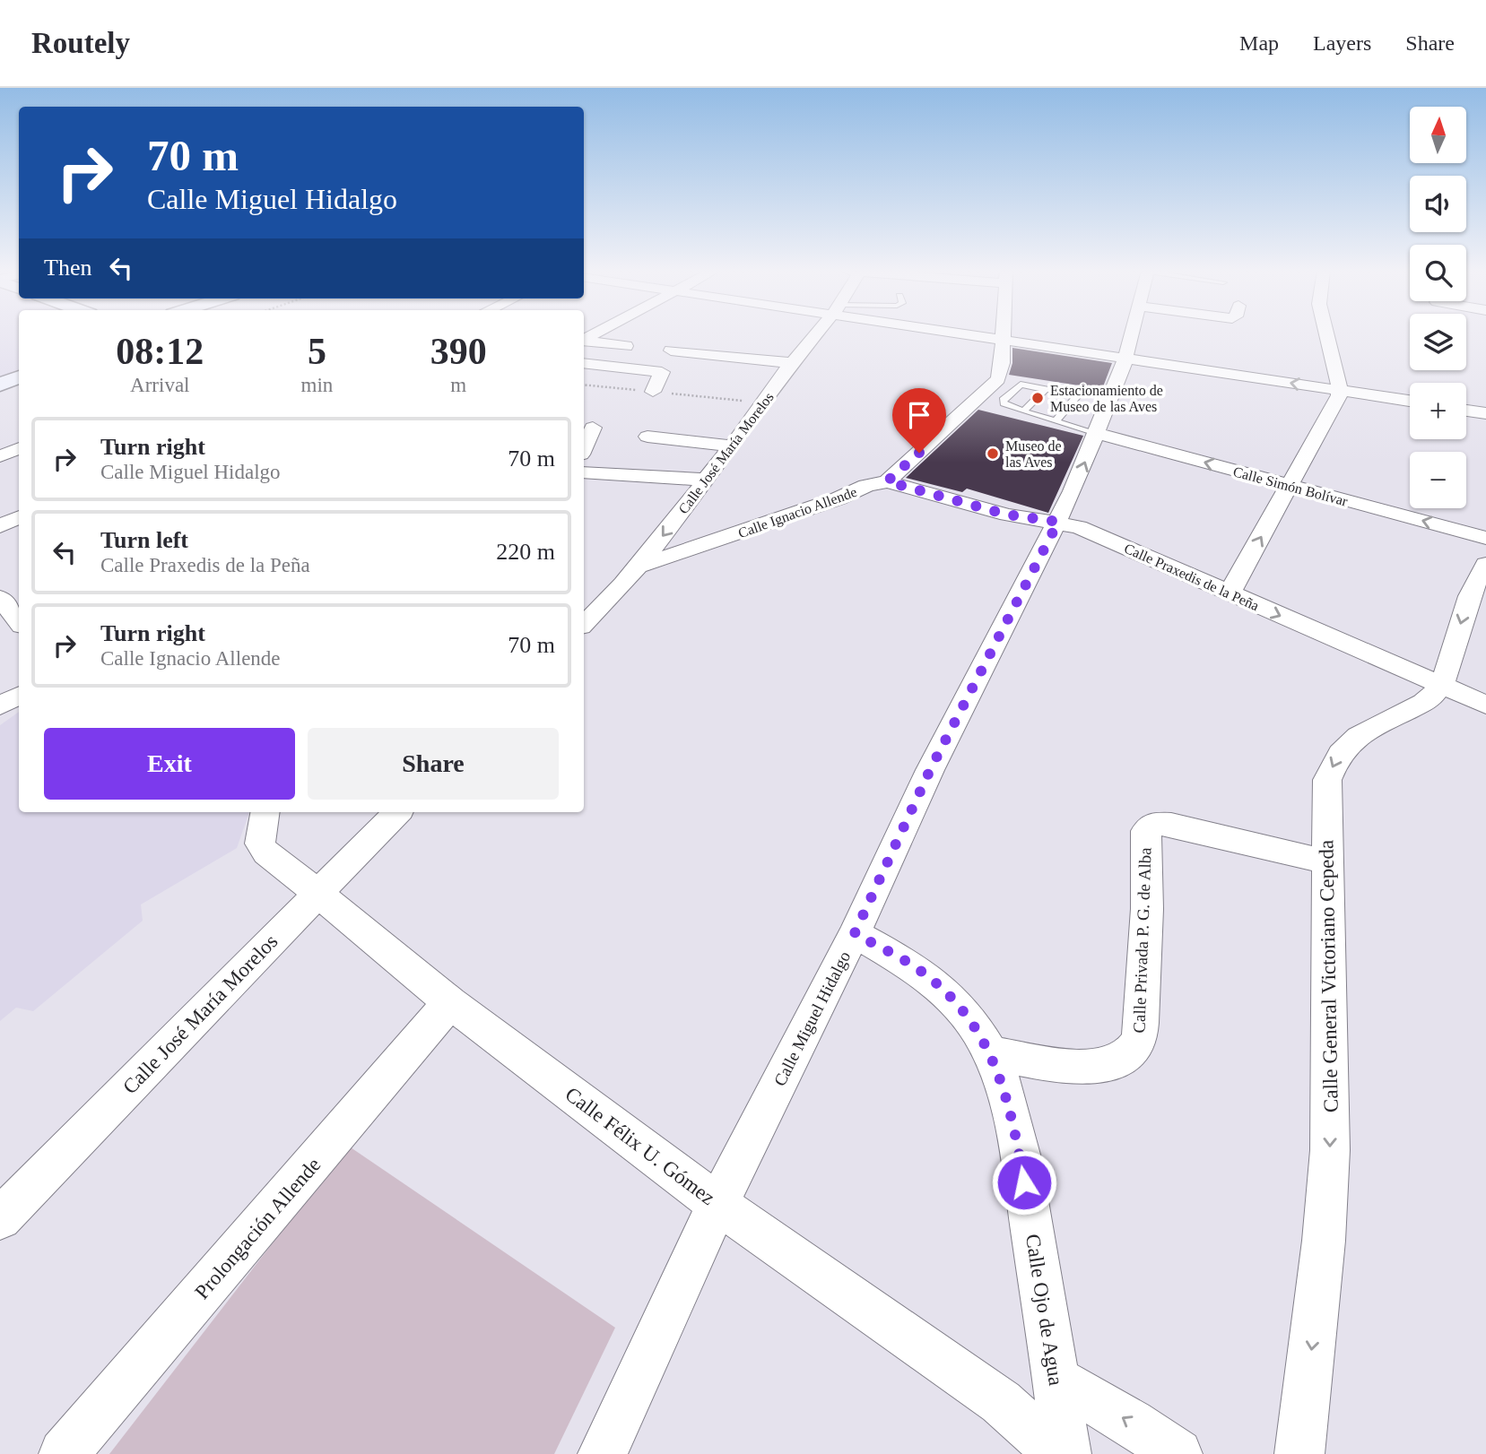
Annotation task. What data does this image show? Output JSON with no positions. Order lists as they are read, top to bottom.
{
  "streets": {
    "street": [
      "Calle José María Morelos",
      "Calle Simón Bolívar",
      "Calle Ignacio Allende",
      "Calle Praxedis de la Peña",
      "Calle Privada P. G. de Alba",
      "Calle General Victoriano Cepeda",
      "Calle Miguel Hidalgo",
      "Calle Félix U. Gómez",
      "Prolongación Allende",
      "Calle Ojo de Agua"
    ]
  },
  "crossings": [
    ["Calle José María Morelos", "Calle Ignacio Allende"],
    ["Calle José María Morelos", "Calle Félix U. Gómez"],
    ["Calle Simón Bolívar", "Calle Miguel Hidalgo"],
    ["Calle Ignacio Allende", "Calle Praxedis de la Peña"],
    ["Calle Praxedis de la Peña", "Calle General Victoriano Cepeda"],
    ["Calle Praxedis de la Peña", "Calle Miguel Hidalgo"],
    ["Calle Privada P. G. de Alba", "Calle General Victoriano Cepeda"],
    ["Calle Privada P. G. de Alba", "Calle Ojo de Agua"],
    ["Calle Miguel Hidalgo", "Calle Félix U. Gómez"],
    ["Calle Miguel Hidalgo", "Calle Ojo de Agua"],
    ["Calle Félix U. Gómez", "Prolongación Allende"]
  ],
  "one_way": ["Calle General Victoriano Cepeda"],
  "places": ["Estacionamiento de Museo de las Aves", "Museo de las Aves"],
  "north": "top",
  "page": {
    "header": "Routely",
    "nav": ["Map", "Layers", "Share"],
    "map_buttons": ["+", "−"],
    "turn": ["70 m", "Calle Miguel Hidalgo"],
    "then": "Then",
    "eta": [
      "08:12",
      "Arrival",
      "5",
      "min",
      "390",
      "m"
    ],
    "list": [
      {
        "name": "Turn right",
        "note": "Calle Miguel Hidalgo",
        "value": "70 m"
      },
      {
        "name": "Turn left",
        "note": "Calle Praxedis de la Peña",
        "value": "220 m"
      },
      {
        "name": "Turn right",
        "note": "Calle Ignacio Allende",
        "value": "70 m"
      }
    ],
    "buttons": ["Exit", "Share"]
  }
}
